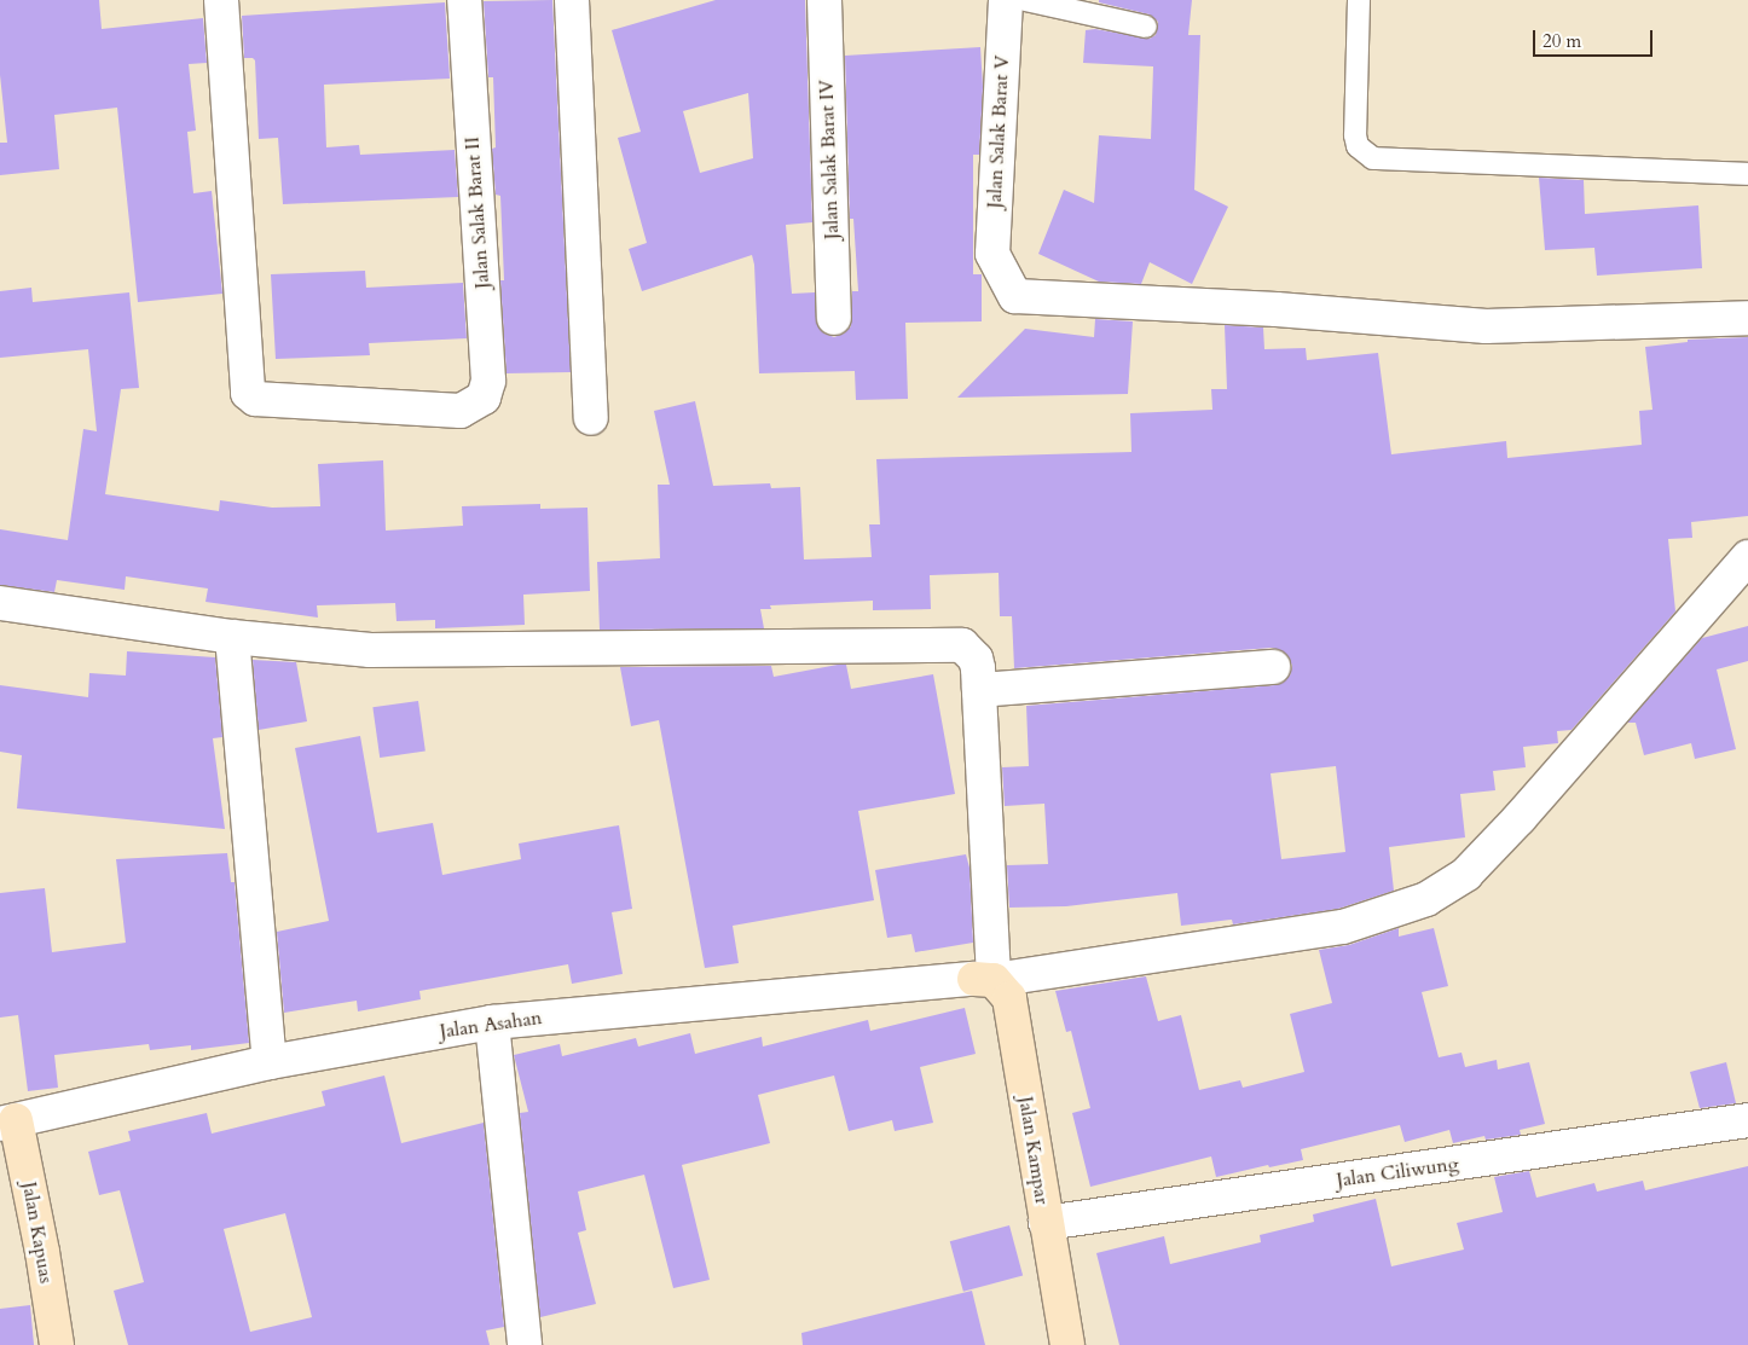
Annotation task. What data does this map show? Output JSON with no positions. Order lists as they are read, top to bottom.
{
  "streets": {
    "main road": ["Jalan Kampar", "Jalan Kapuas"],
    "street": [
      "Jalan Salak Barat V",
      "Jalan Salak Barat IV",
      "Jalan Salak Barat II",
      "Jalan Asahan",
      "Jalan Ciliwung"
    ]
  },
  "crossings": [
    ["Jalan Asahan", "Jalan Kampar"],
    ["Jalan Asahan", "Jalan Kapuas"],
    ["Jalan Kampar", "Jalan Ciliwung"]
  ],
  "scale_bar": "20 m"
}
